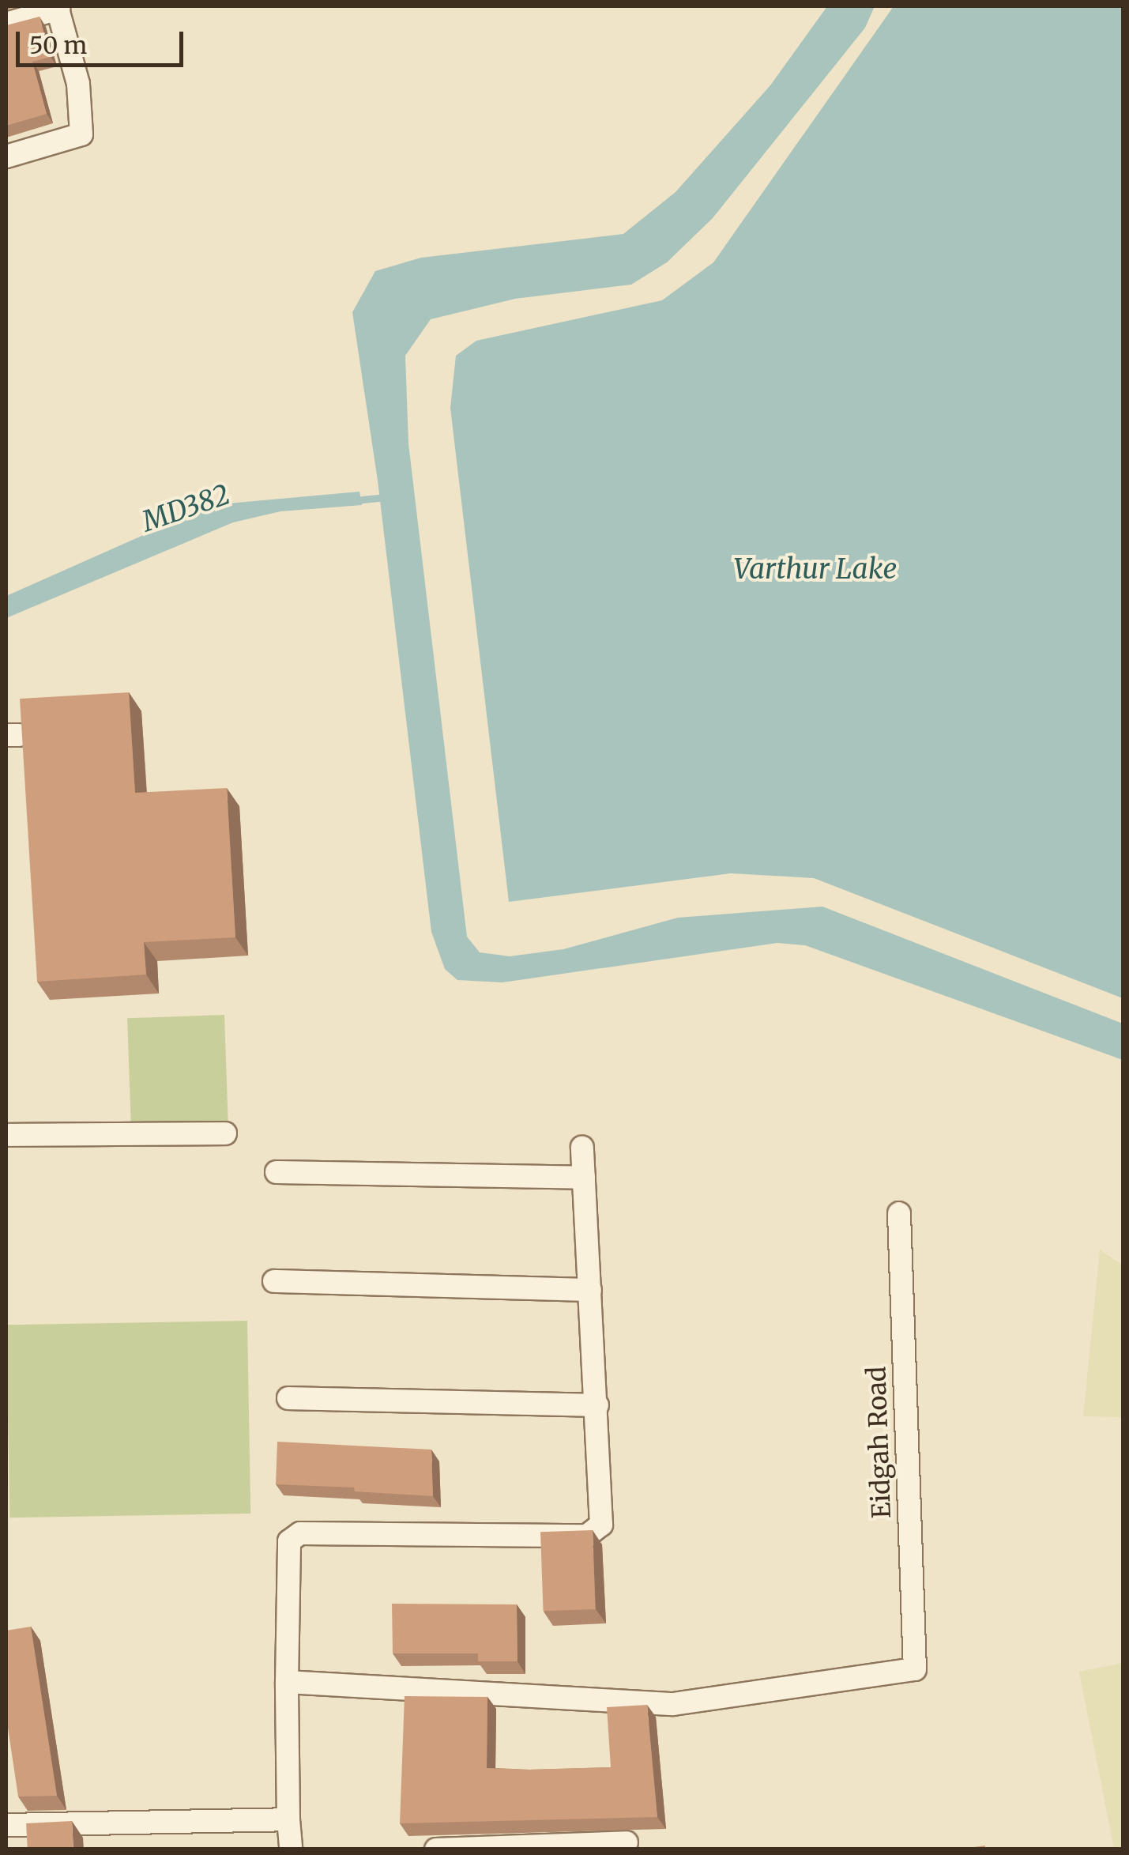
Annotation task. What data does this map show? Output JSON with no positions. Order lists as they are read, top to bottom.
{
  "streets": {
    "street": ["Eidgah Road"]
  },
  "water": ["MD382", "Varthur Lake"],
  "scale_bar": "50 m"
}
